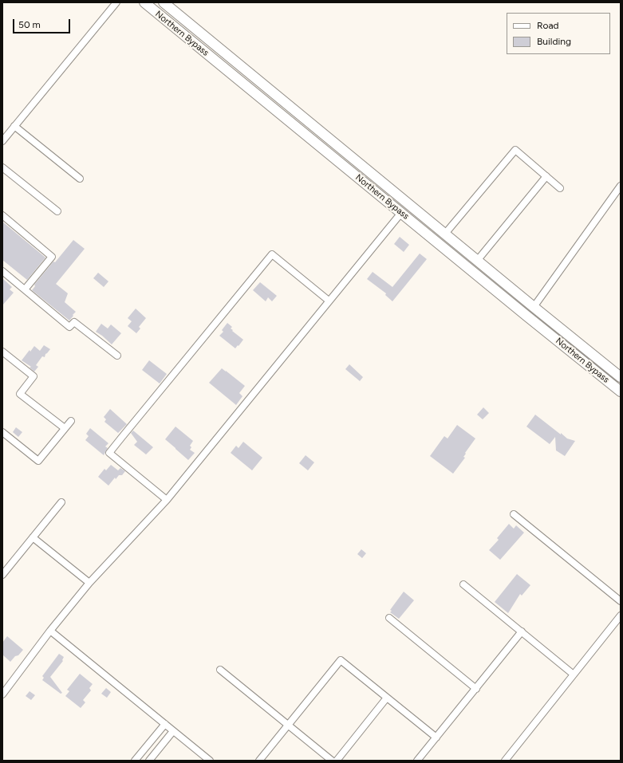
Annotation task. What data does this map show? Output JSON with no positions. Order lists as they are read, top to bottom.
{
  "streets": {
    "main road": ["Northern Bypass"]
  },
  "legend": ["Road", "Building"],
  "scale_bar": "50 m"
}
